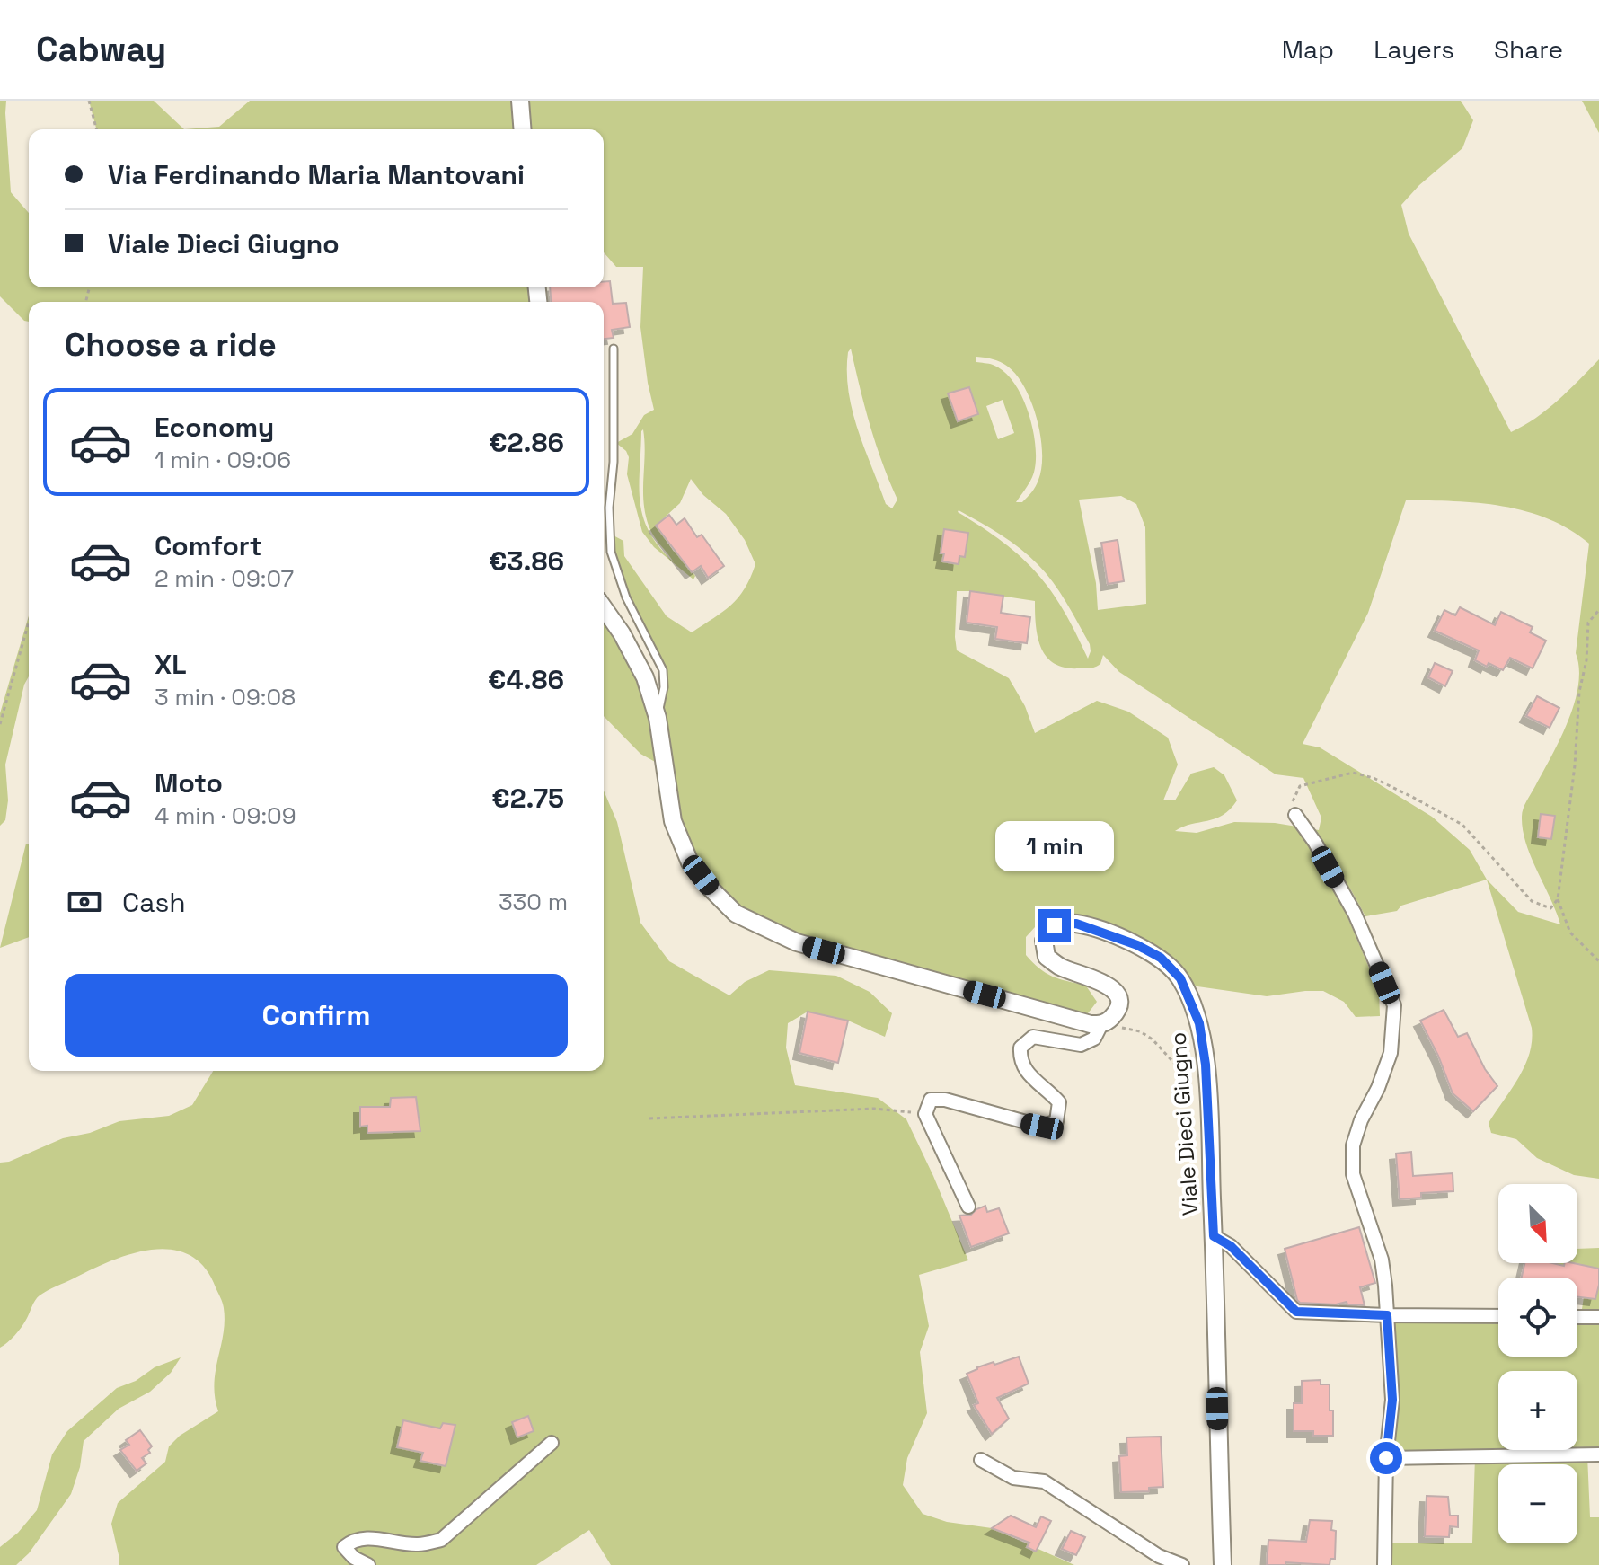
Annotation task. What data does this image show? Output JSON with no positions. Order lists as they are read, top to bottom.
{
  "streets": {
    "main road": ["Viale Dieci Giugno"]
  },
  "north": "bottom right",
  "page": {
    "header": "Cabway",
    "nav": ["Map", "Layers", "Share"],
    "banner": ["Via Ferdinando Maria Mantovani", "Viale Dieci Giugno"],
    "heading": "Choose a ride",
    "list": [
      {
        "name": "Economy",
        "note": "1 min · 09:06",
        "value": "€2.86"
      },
      {
        "name": "Comfort",
        "note": "2 min · 09:07",
        "value": "€3.86"
      },
      {
        "name": "XL",
        "note": "3 min · 09:08",
        "value": "€4.86"
      },
      {
        "name": "Moto",
        "note": "4 min · 09:09",
        "value": "€2.75"
      }
    ],
    "bubble": "1 min",
    "pay": ["Cash", "330 m"],
    "buttons": "Confirm",
    "map_buttons": ["+", "−"]
  }
}
